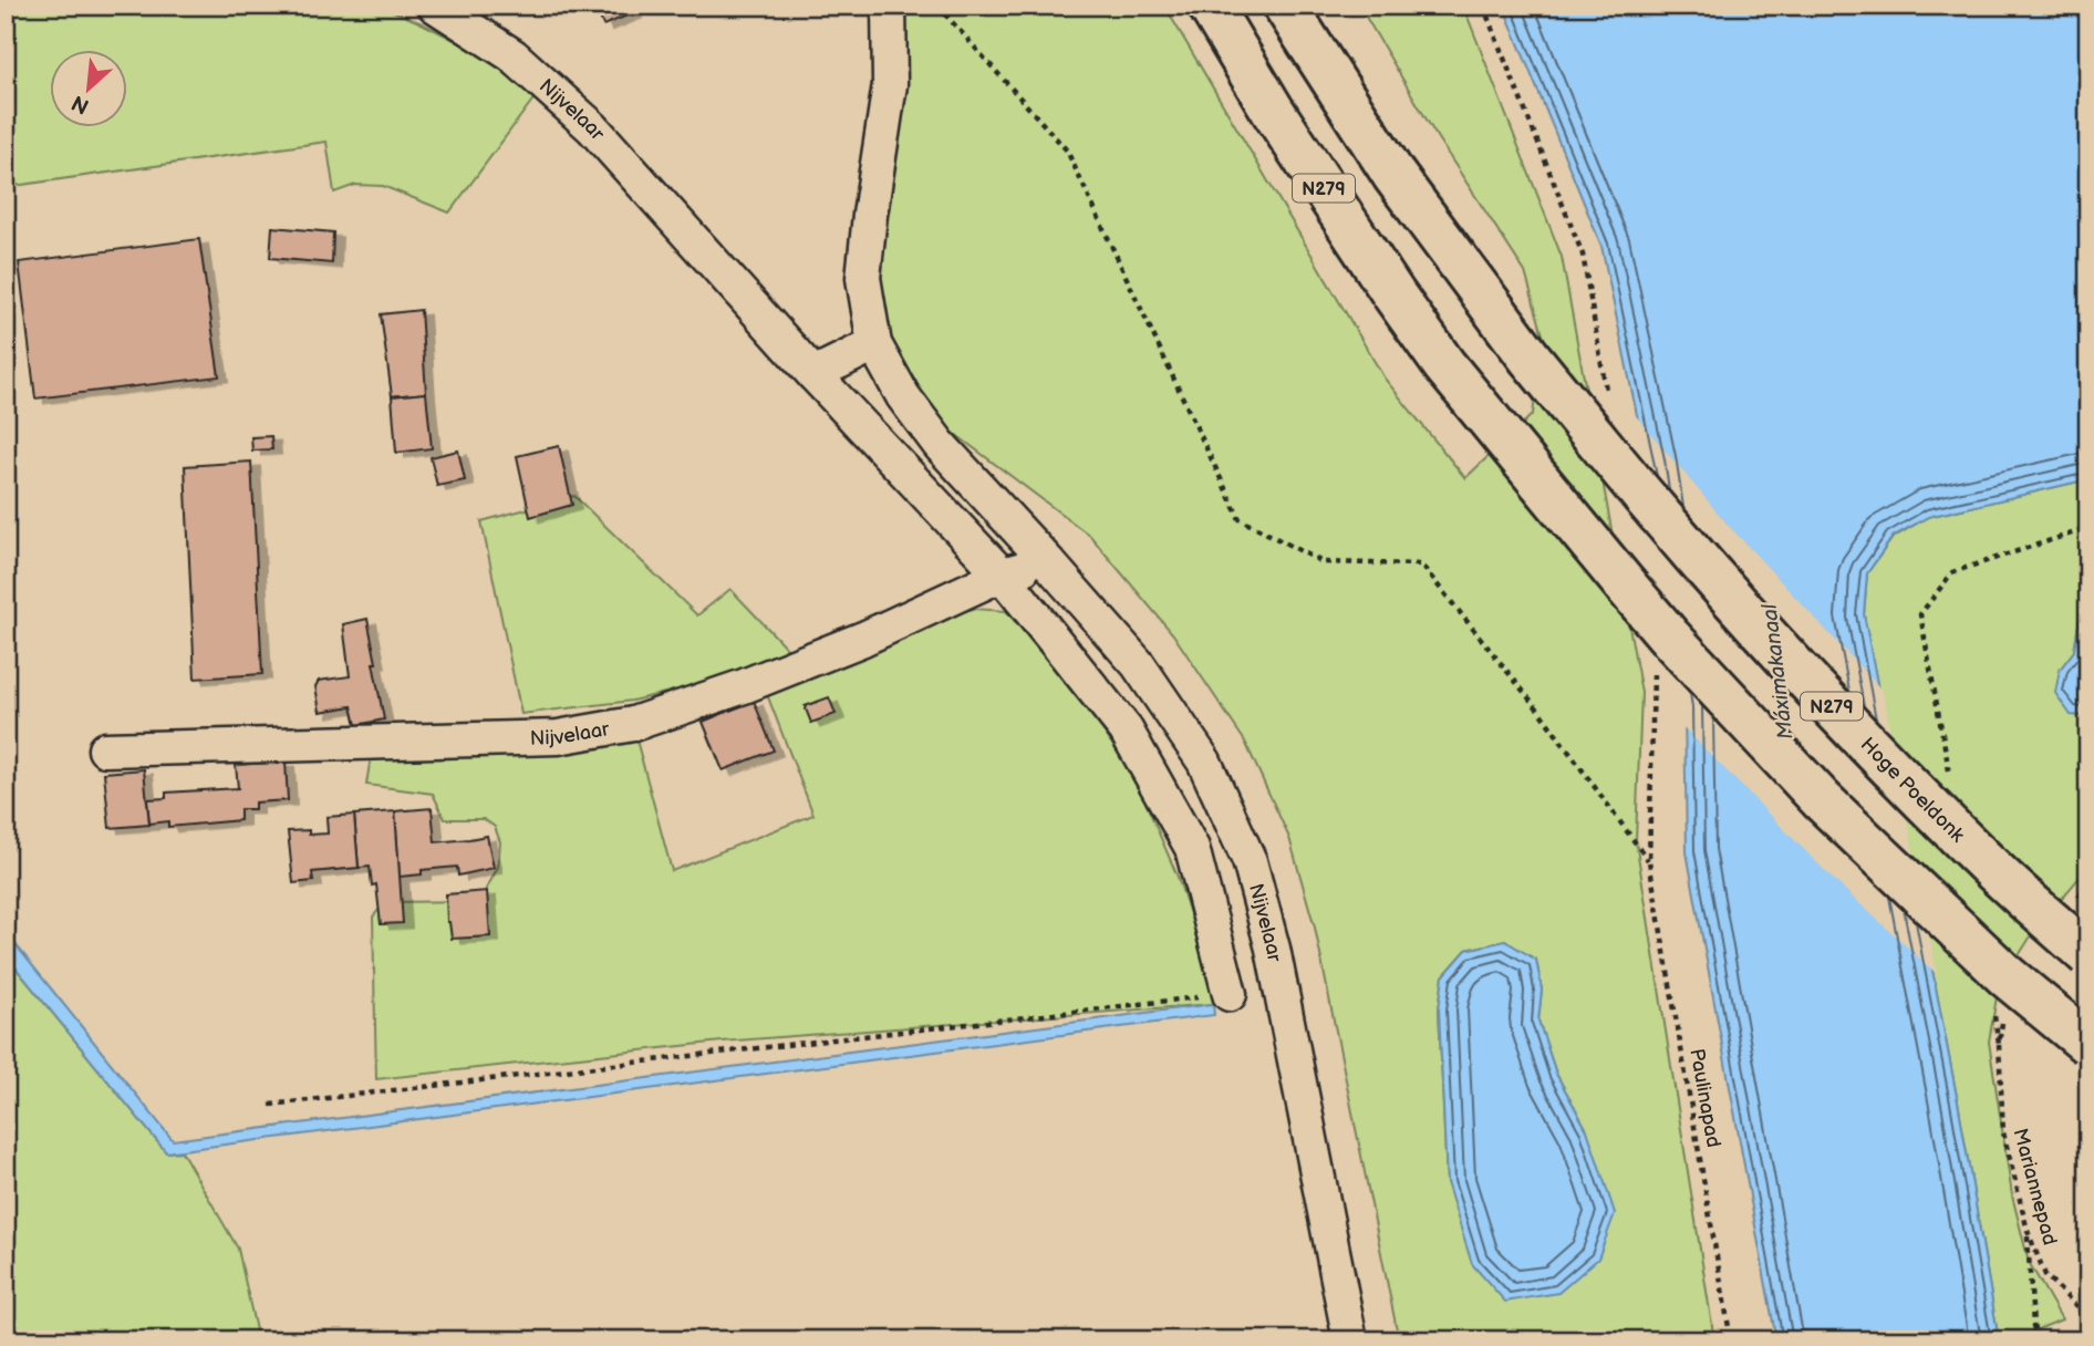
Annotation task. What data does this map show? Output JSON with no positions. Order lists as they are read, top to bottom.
{
  "streets": {
    "highway": ["N279", "Hoge Poeldonk"],
    "street": ["Nijvelaar"],
    "path": ["Paulinapad", "Mariannepad"]
  },
  "water": ["Máximakanaal"],
  "north": "bottom left"
}
